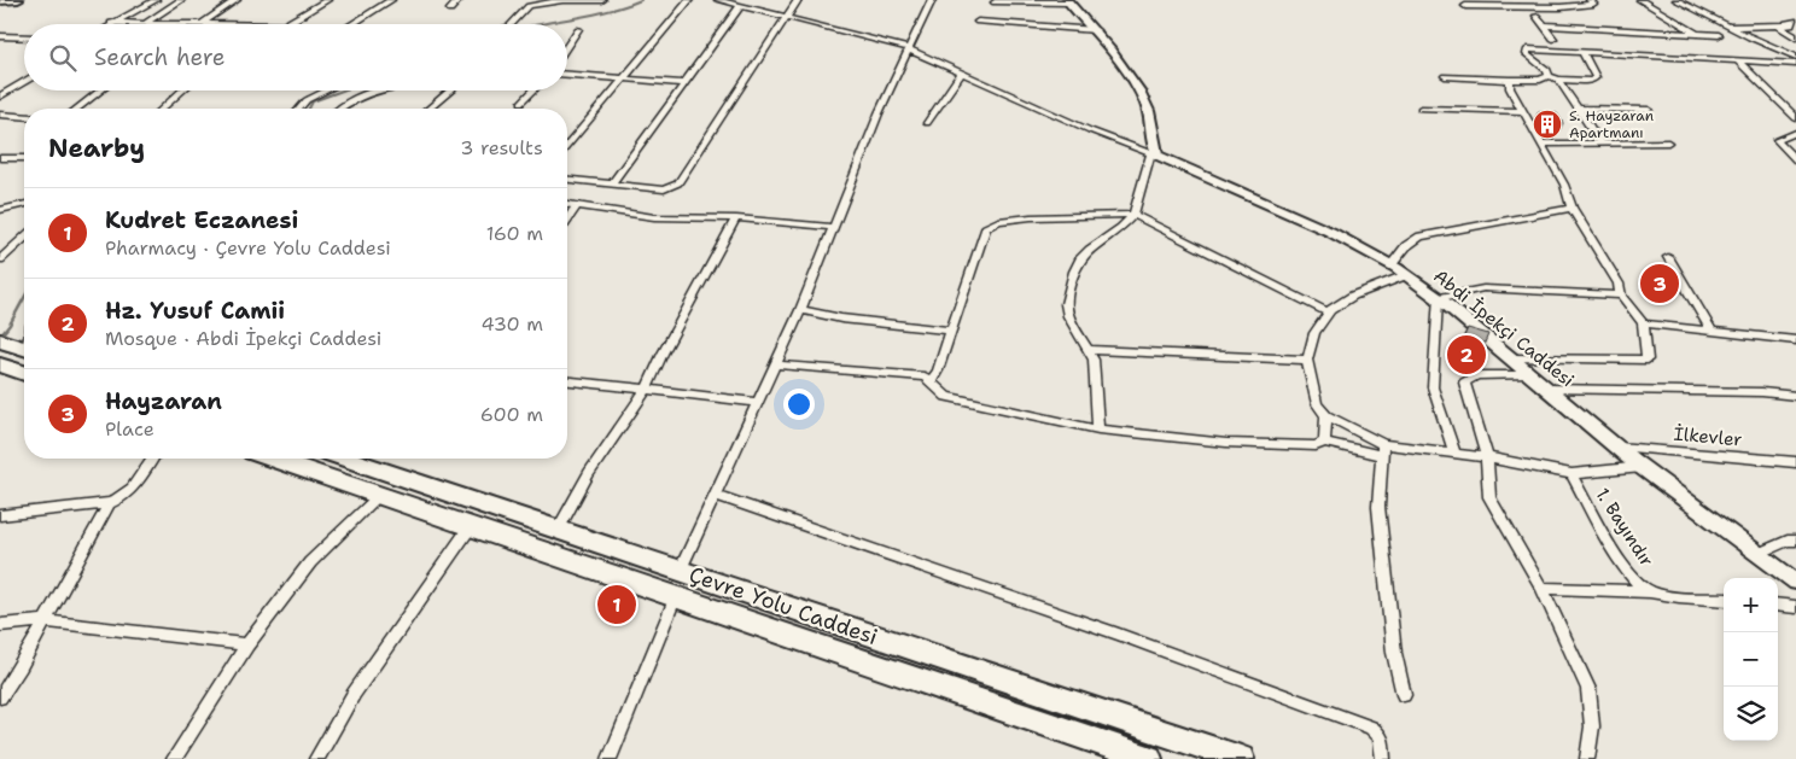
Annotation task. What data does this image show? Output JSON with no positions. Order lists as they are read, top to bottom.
{
  "streets": {
    "highway": ["Çevre Yolu Caddesi"],
    "street": ["Abdi İpekçi Caddesi", "İlkevler", "1. Bayındır"]
  },
  "crossings": [
    ["Abdi İpekçi Caddesi", "İlkevler"]
  ],
  "places": {
    "building": ["S. Hayzaran Apartmanı"]
  },
  "page": {
    "search": "Search here",
    "heading": ["Nearby", "3 results"],
    "list": [
      {
        "mark": "1",
        "name": "Kudret Eczanesi",
        "note": "Pharmacy · Çevre Yolu Caddesi",
        "value": "160 m"
      },
      {
        "mark": "2",
        "name": "Hz. Yusuf Camii",
        "note": "Mosque · Abdi İpekçi Caddesi",
        "value": "430 m"
      },
      {
        "mark": "3",
        "name": "Hayzaran",
        "note": "Place",
        "value": "600 m"
      }
    ],
    "pins": ["3", "2", "1"],
    "map_buttons": ["+", "−"]
  }
}
